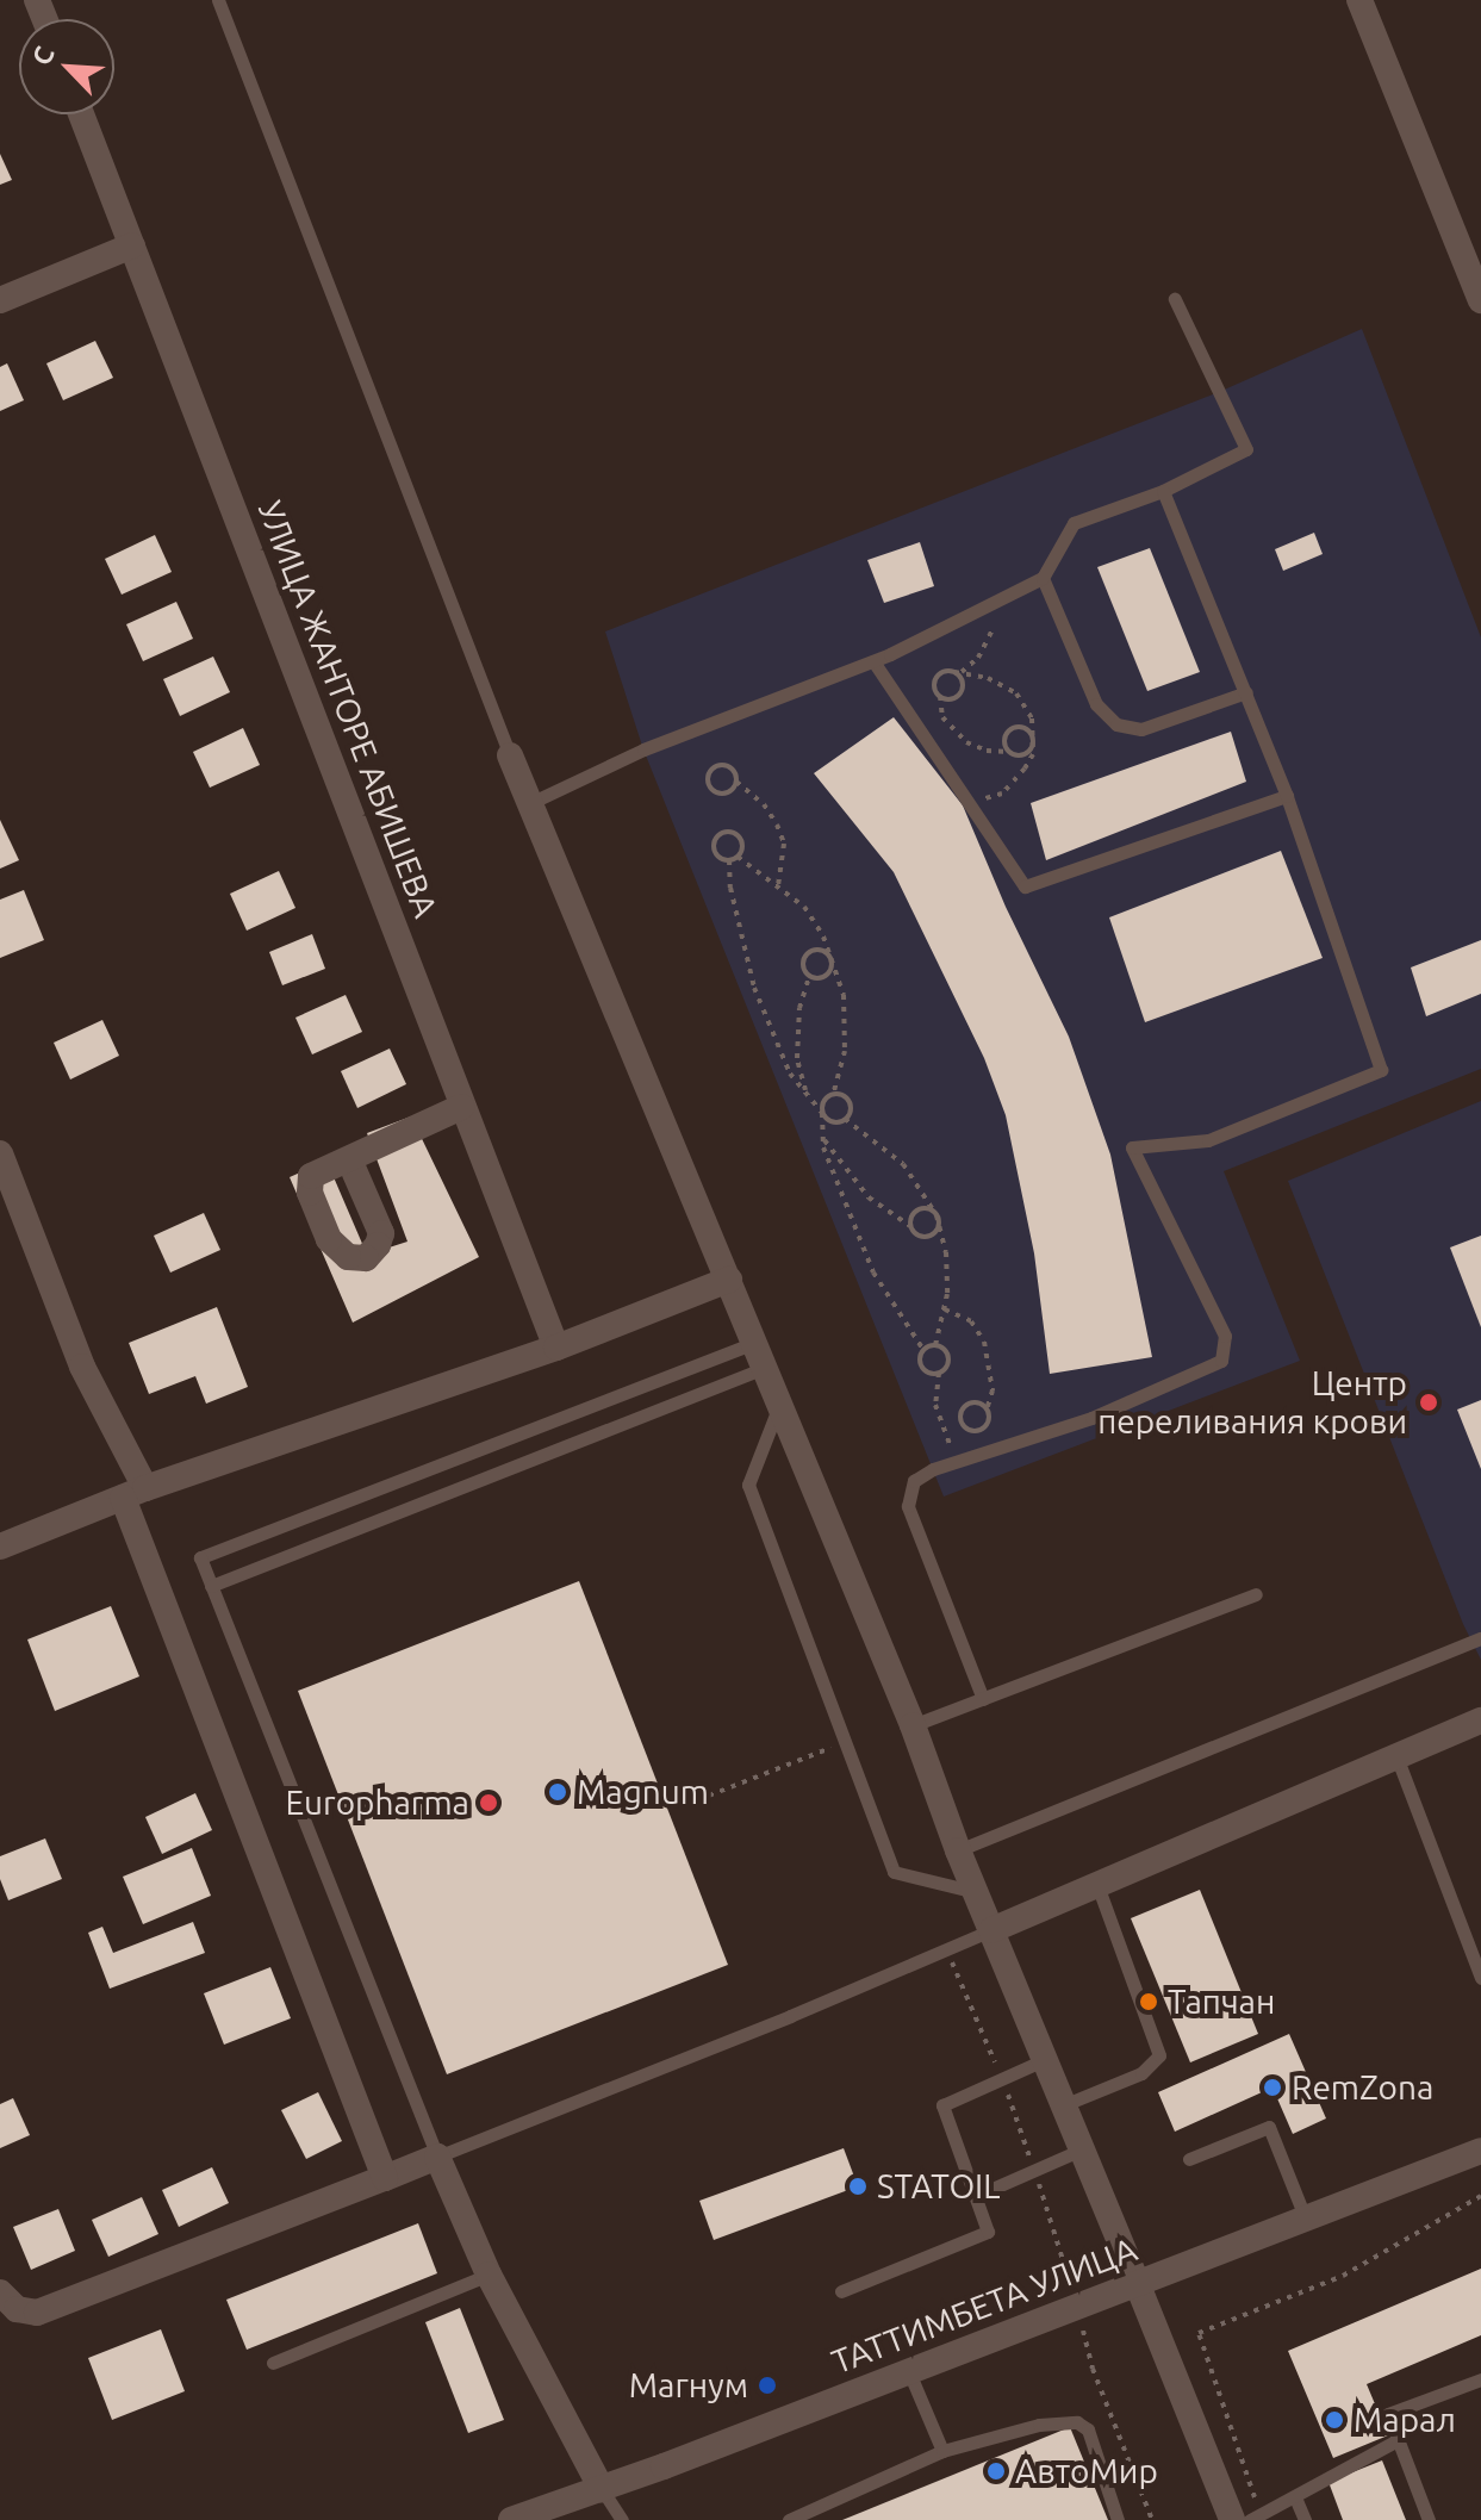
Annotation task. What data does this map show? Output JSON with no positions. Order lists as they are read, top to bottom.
{
  "streets": {
    "street": ["УЛИЦА ЖАНТОРЕ АБИШЕВА", "ТАТТИМБЕТА УЛИЦА"]
  },
  "places": [
    "Центр переливания крови",
    "Magnum",
    "Europharma",
    "Тапчан",
    "RemZona",
    "STATOIL",
    "Магнум",
    "Марал",
    "АвтоМир"
  ],
  "north": "top left"
}
